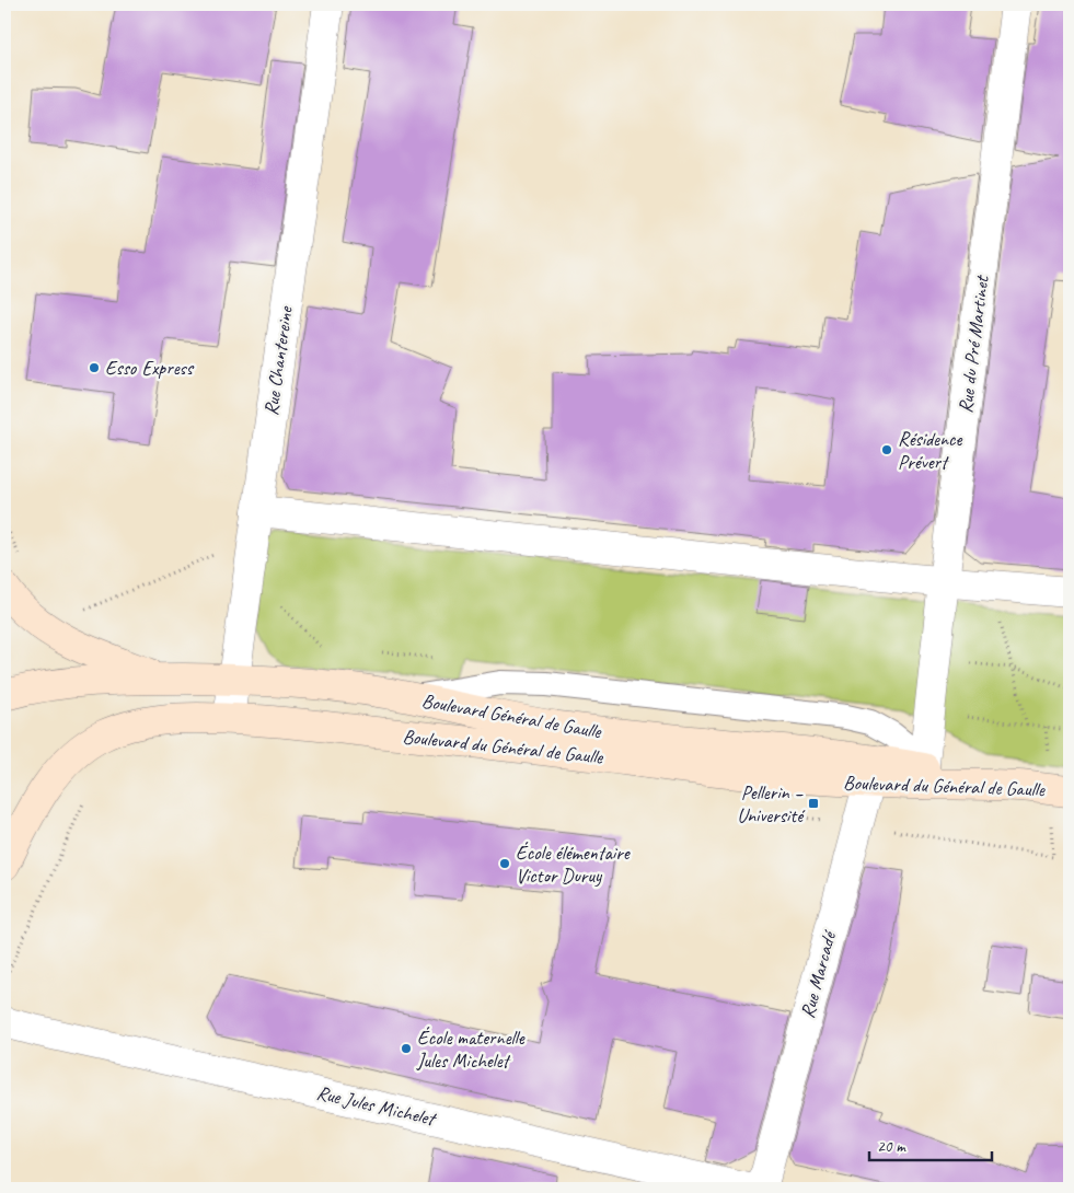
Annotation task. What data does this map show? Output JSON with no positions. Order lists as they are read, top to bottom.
{
  "streets": {
    "main road": ["Boulevard Général de Gaulle", "Boulevard du Général de Gaulle"],
    "street": [
      "Rue du Pré Martinet",
      "Rue Chantereine",
      "Rue Marcadé",
      "Rue Jules Michelet"
    ]
  },
  "crossings": [
    ["Rue du Pré Martinet", "Boulevard du Général de Gaulle"],
    ["Rue Chantereine", "Boulevard Général de Gaulle"],
    ["Rue Chantereine", "Boulevard du Général de Gaulle"],
    ["Boulevard Général de Gaulle", "Boulevard du Général de Gaulle"],
    ["Boulevard Général de Gaulle", "Rue Marcadé"],
    ["Boulevard du Général de Gaulle", "Rue Marcadé"],
    ["Rue Marcadé", "Rue Jules Michelet"]
  ],
  "places": {
    "other": [
      "Esso Express",
      "Résidence Prévert",
      "École élémentaire Victor Duruy",
      "École maternelle Jules Michelet"
    ],
    "transit": ["Pellerin – Université"]
  },
  "scale_bar": "20 m"
}
